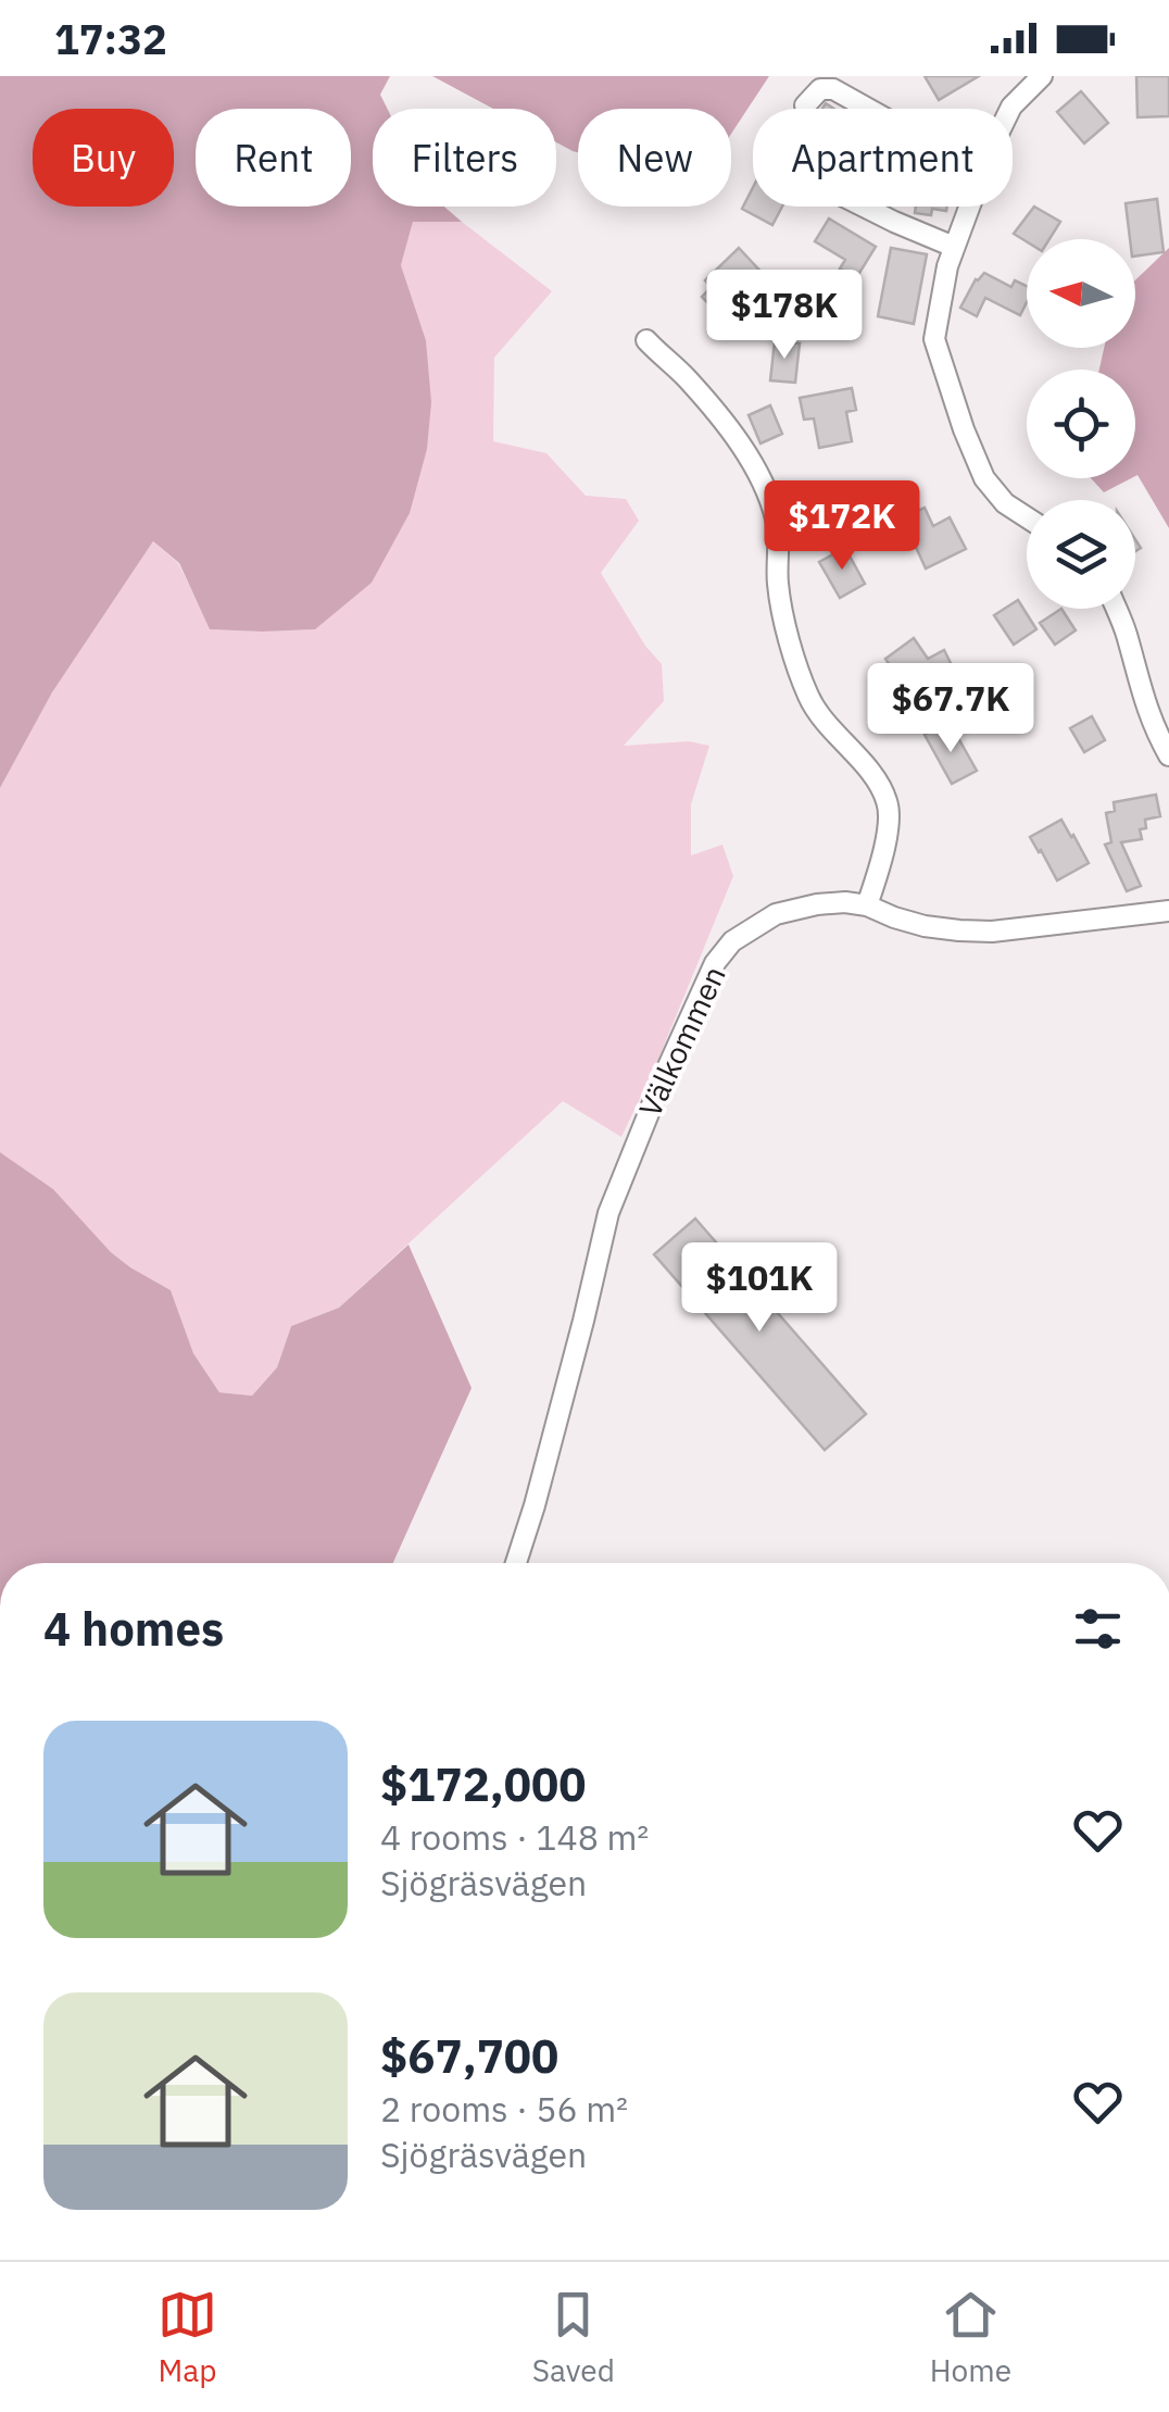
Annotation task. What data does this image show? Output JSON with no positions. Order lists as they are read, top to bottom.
{
  "streets": {
    "street": ["Välkommen"]
  },
  "north": "left",
  "page": {
    "status": "17:32",
    "chip": [
      "Buy",
      "Rent",
      "Filters",
      "New",
      "Apartment"
    ],
    "price": [
      "$178K",
      "$172K",
      "$67.7K",
      "$101K"
    ],
    "heading": "4 homes",
    "list": [
      {
        "name": "$172,000",
        "note": "4 rooms · 148 m² · Sjögräsvägen"
      },
      {
        "name": "$67,700",
        "note": "2 rooms · 56 m² · Sjögräsvägen"
      }
    ],
    "tabs": ["Map", "Saved", "Home"]
  }
}
